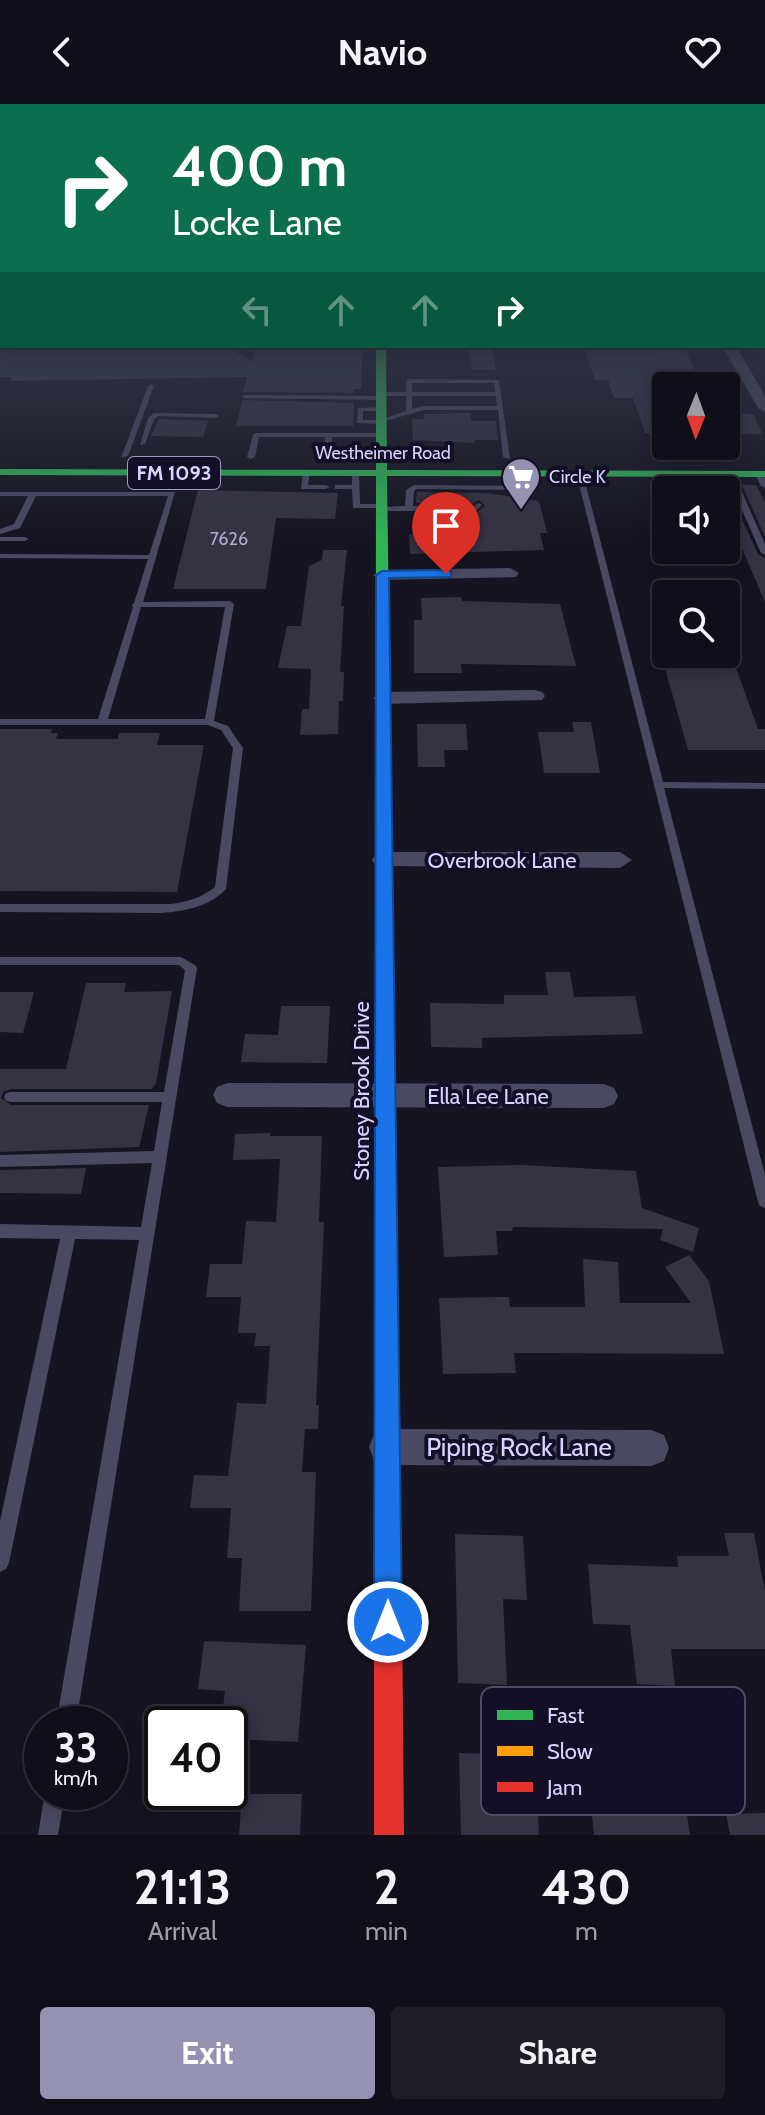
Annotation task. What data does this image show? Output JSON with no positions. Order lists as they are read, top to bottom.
{
  "streets": {
    "main road": ["Westheimer Road", "FM 1093", "Stoney Brook Drive"],
    "street": ["Overbrook Lane", "Ella Lee Lane", "Piping Rock Lane"]
  },
  "crossings": [
    ["Westheimer Road", "Stoney Brook Drive"],
    ["Overbrook Lane", "Stoney Brook Drive"],
    ["Stoney Brook Drive", "Ella Lee Lane"],
    ["Stoney Brook Drive", "Piping Rock Lane"]
  ],
  "places": {
    "supermarket": ["Circle K"]
  },
  "house_numbers": ["7626"],
  "legend": ["Fast", "Slow", "Jam"],
  "north": "bottom",
  "page": {
    "header": "Navio",
    "turn": ["400 m", "Locke Lane"],
    "speed": "33 km/h",
    "limit": "40",
    "eta": [
      "21:13",
      "Arrival",
      "2",
      "min",
      "430",
      "m"
    ],
    "buttons": ["Exit", "Share"]
  }
}
